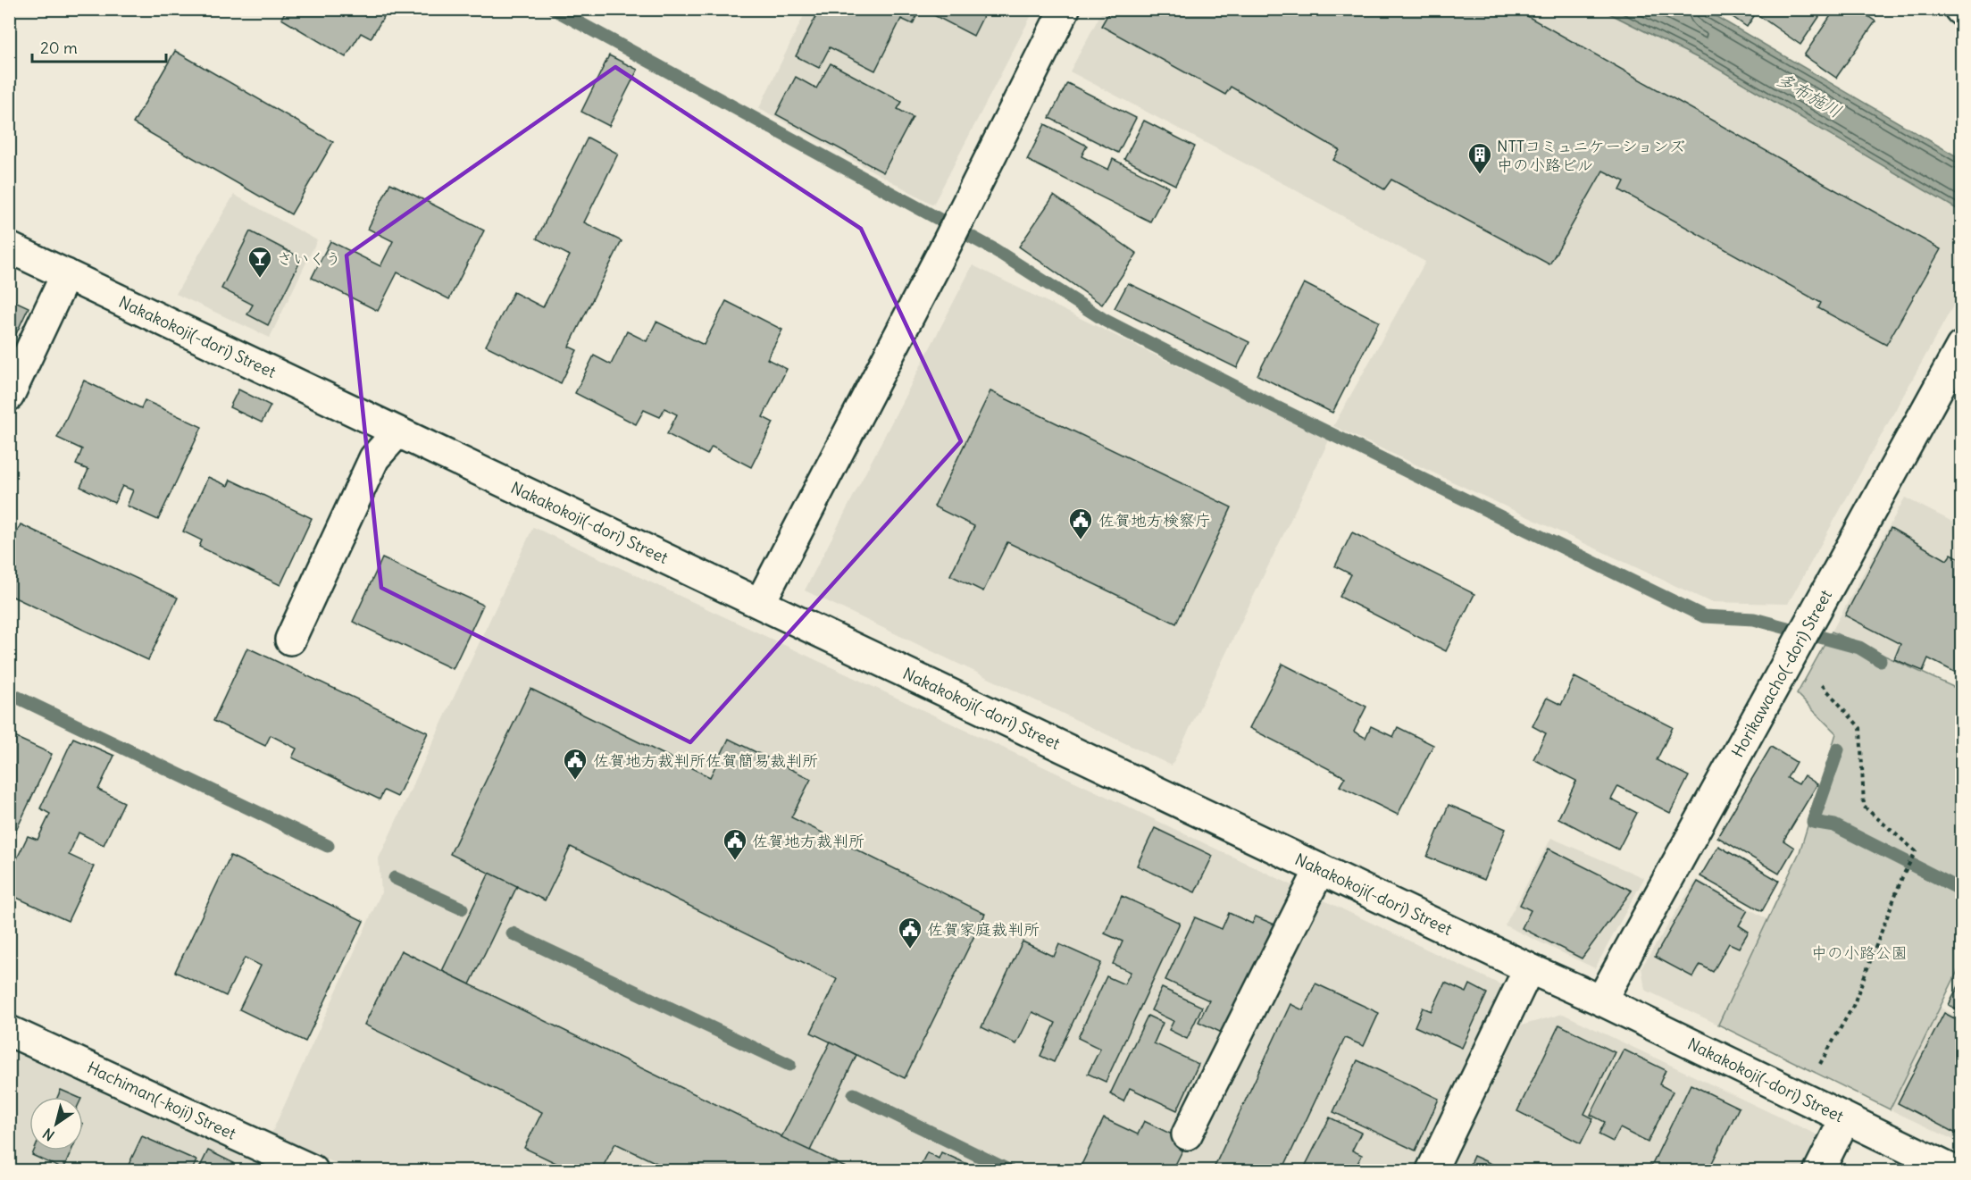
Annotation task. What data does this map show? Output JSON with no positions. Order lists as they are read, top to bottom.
{
  "streets": {
    "street": ["Nakakokoji(-dori) Street", "Horikawacho(-dori) Street", "Hachiman(-koji) Street"]
  },
  "crossings": [
    ["Nakakokoji(-dori) Street", "Horikawacho(-dori) Street"]
  ],
  "water": ["多布施川"],
  "parks": ["中の小路公園"],
  "places": {
    "building": ["NTTコミュニケーションズ 中の小路ビル"],
    "bar": ["さいくう"],
    "public building": [
      "佐賀地方検察庁",
      "佐賀地方裁判所佐賀簡易裁判所",
      "佐賀地方裁判所",
      "佐賀家庭裁判所"
    ]
  },
  "scale_bar": "20 m",
  "north": "bottom left"
}
